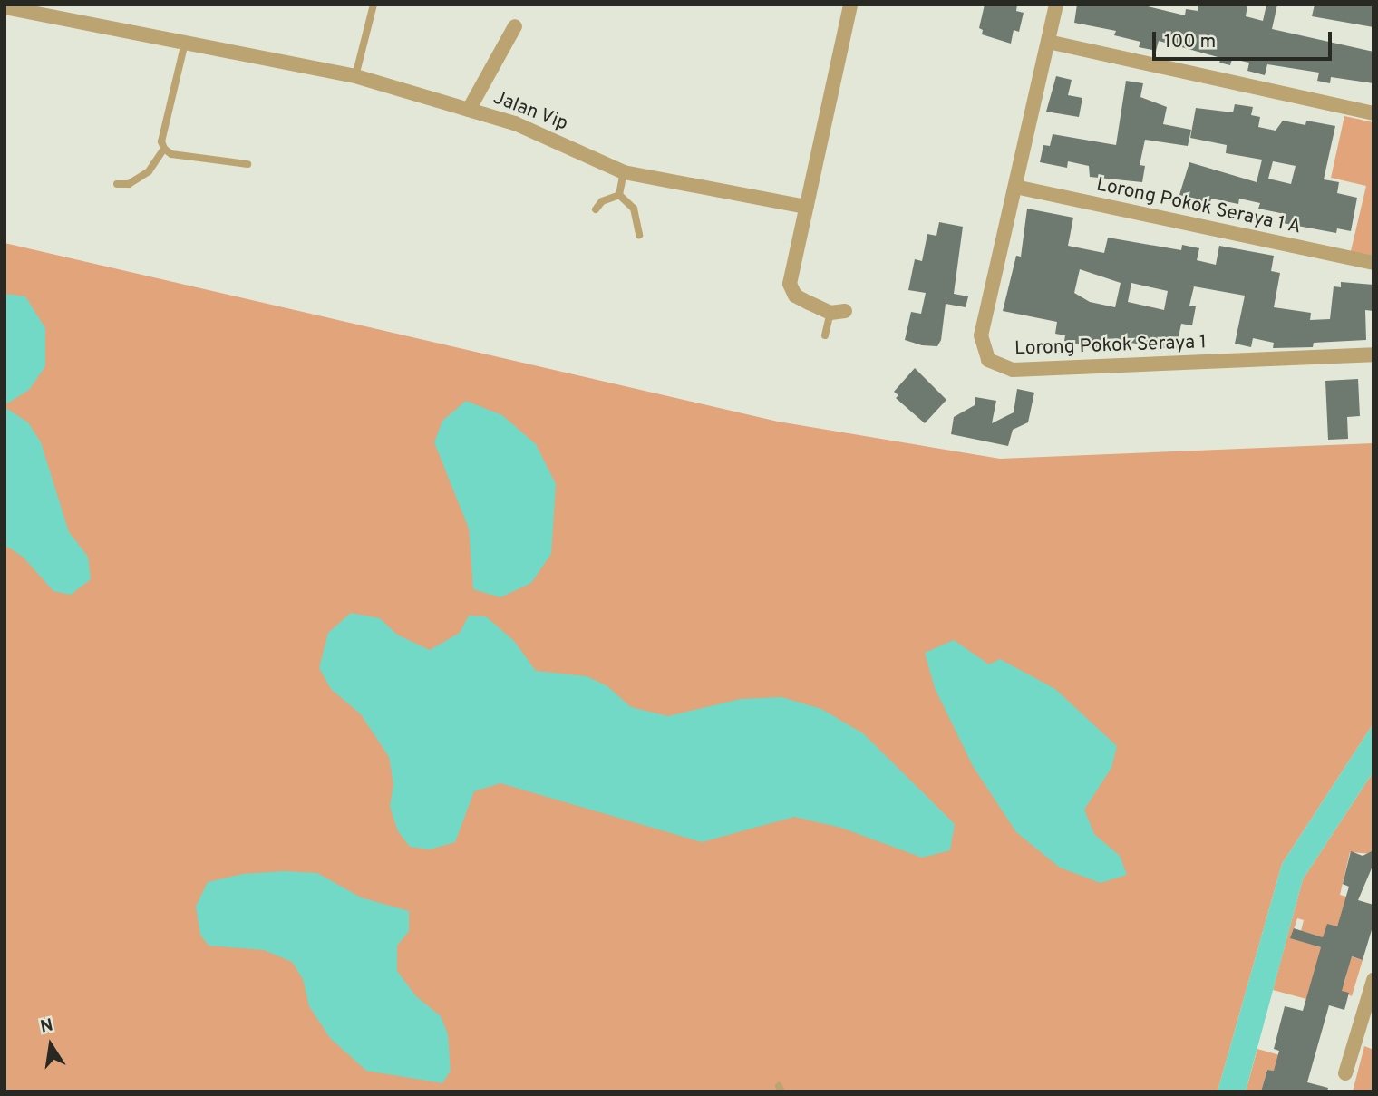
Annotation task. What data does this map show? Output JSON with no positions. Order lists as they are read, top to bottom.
{
  "streets": {
    "street": ["Jalan Vip", "Lorong Pokok Seraya 1 A", "Lorong Pokok Seraya 1"]
  },
  "crossings": [
    ["Lorong Pokok Seraya 1 A", "Lorong Pokok Seraya 1"]
  ],
  "scale_bar": "100 m",
  "north": "top"
}
